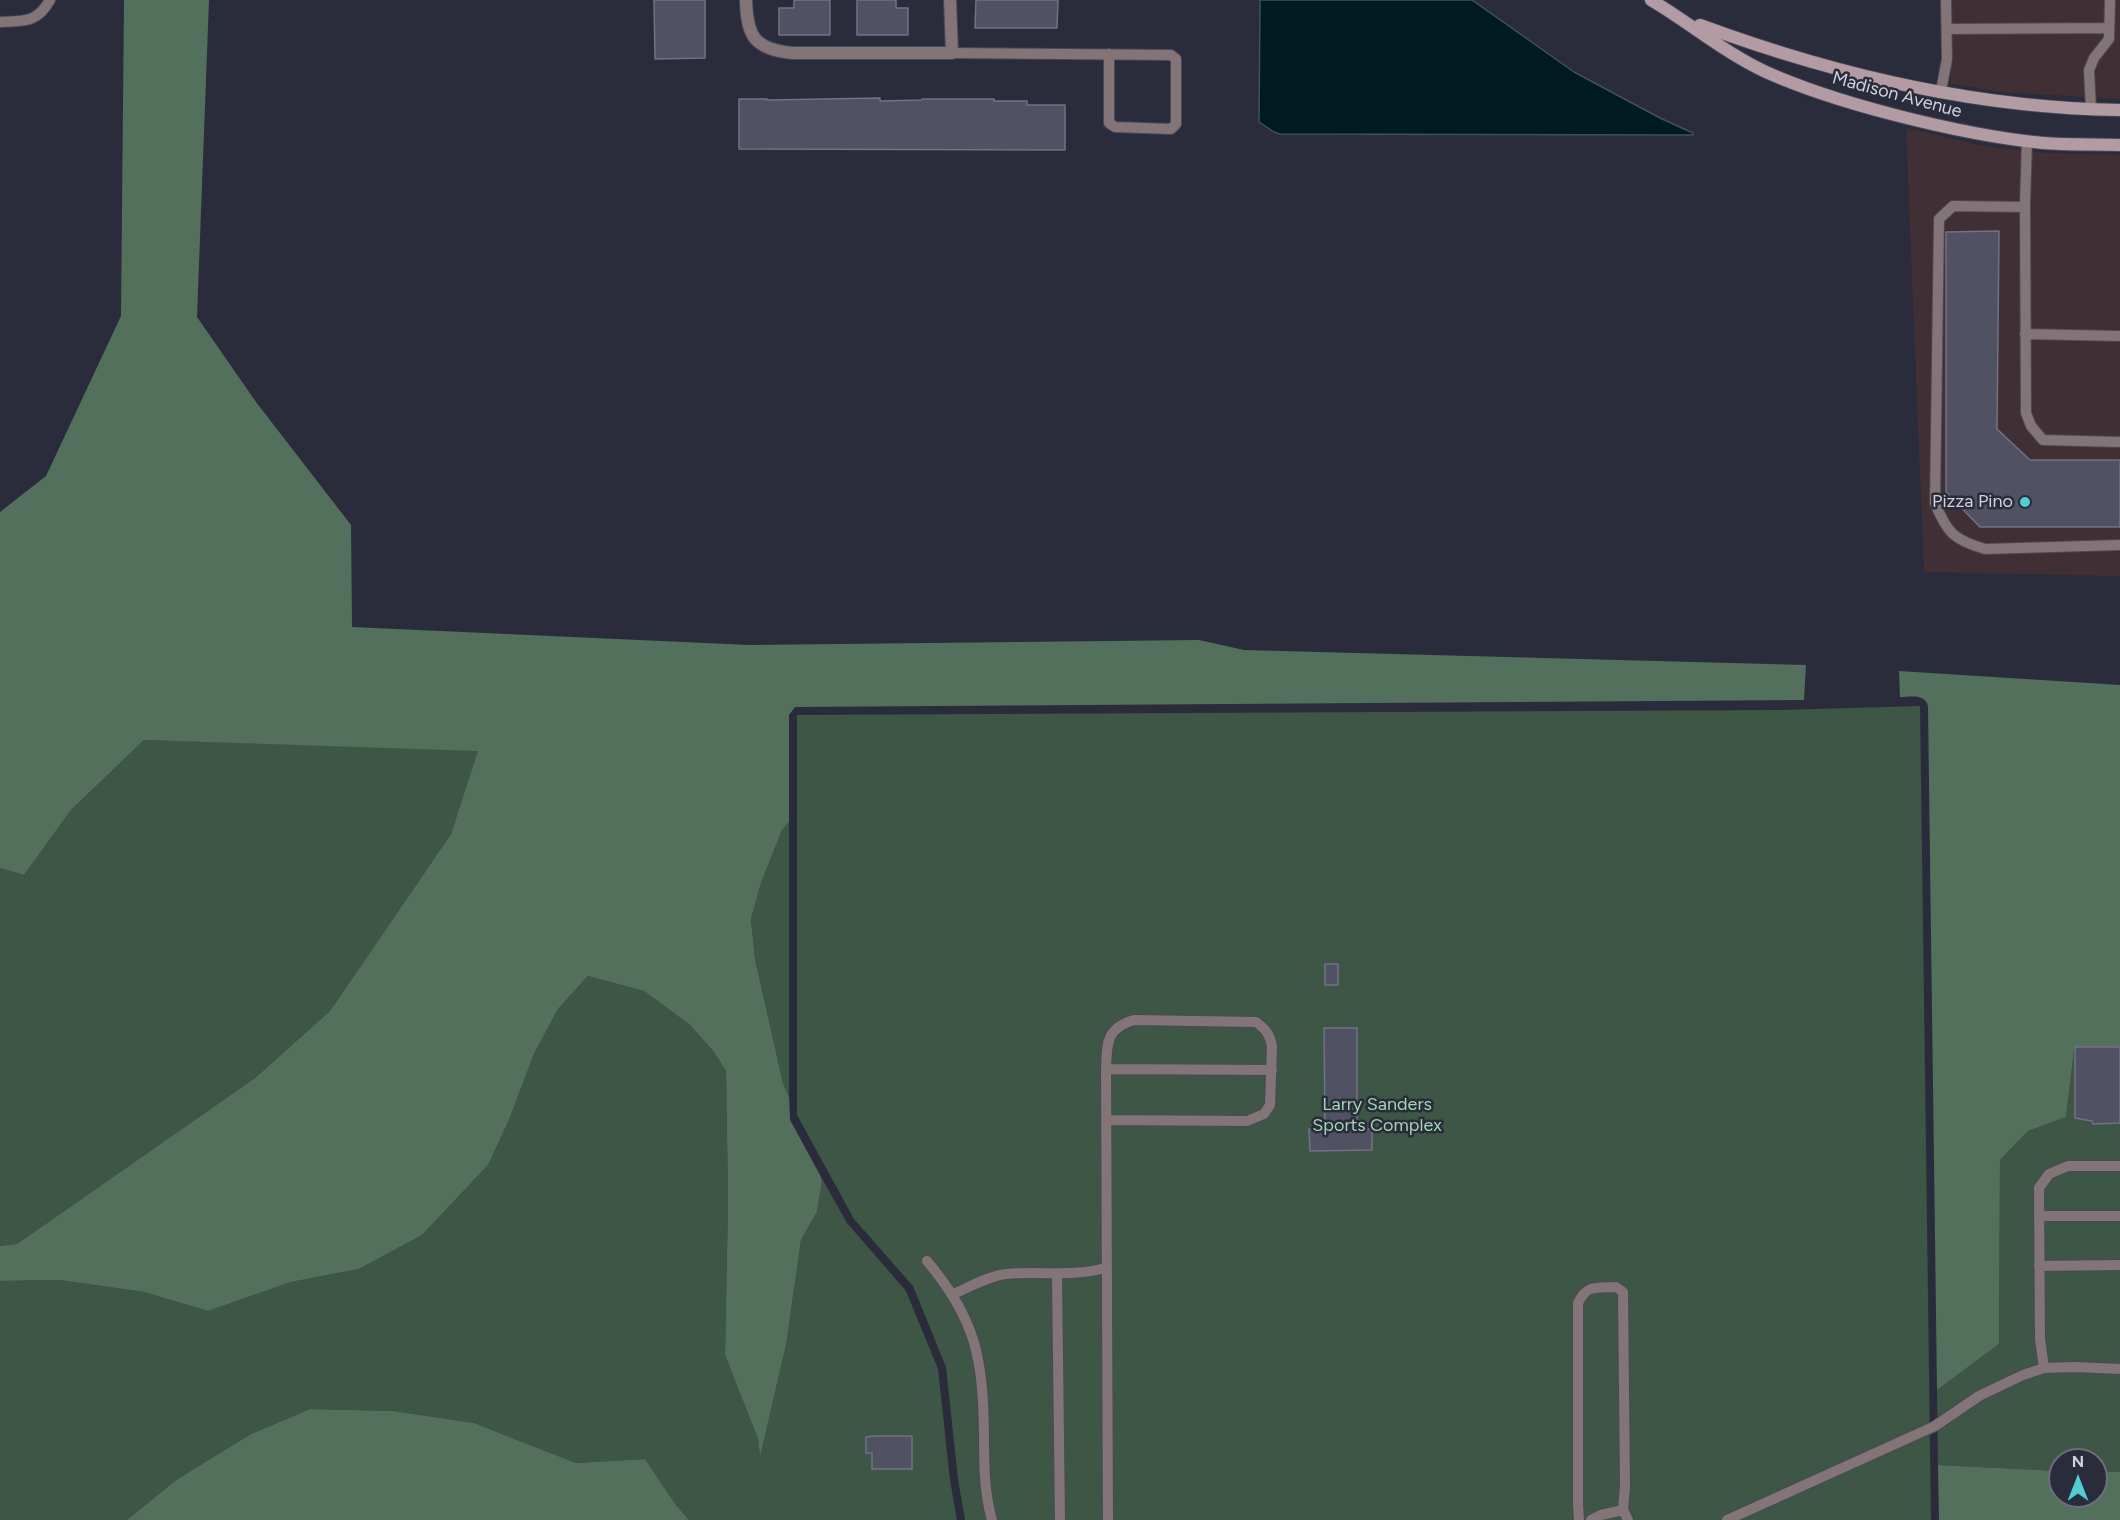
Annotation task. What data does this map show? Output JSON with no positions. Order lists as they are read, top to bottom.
{
  "streets": {
    "main road": ["Madison Avenue"]
  },
  "parks": ["Larry Sanders Sports Complex"],
  "places": ["Pizza Pino"],
  "north": "top"
}
